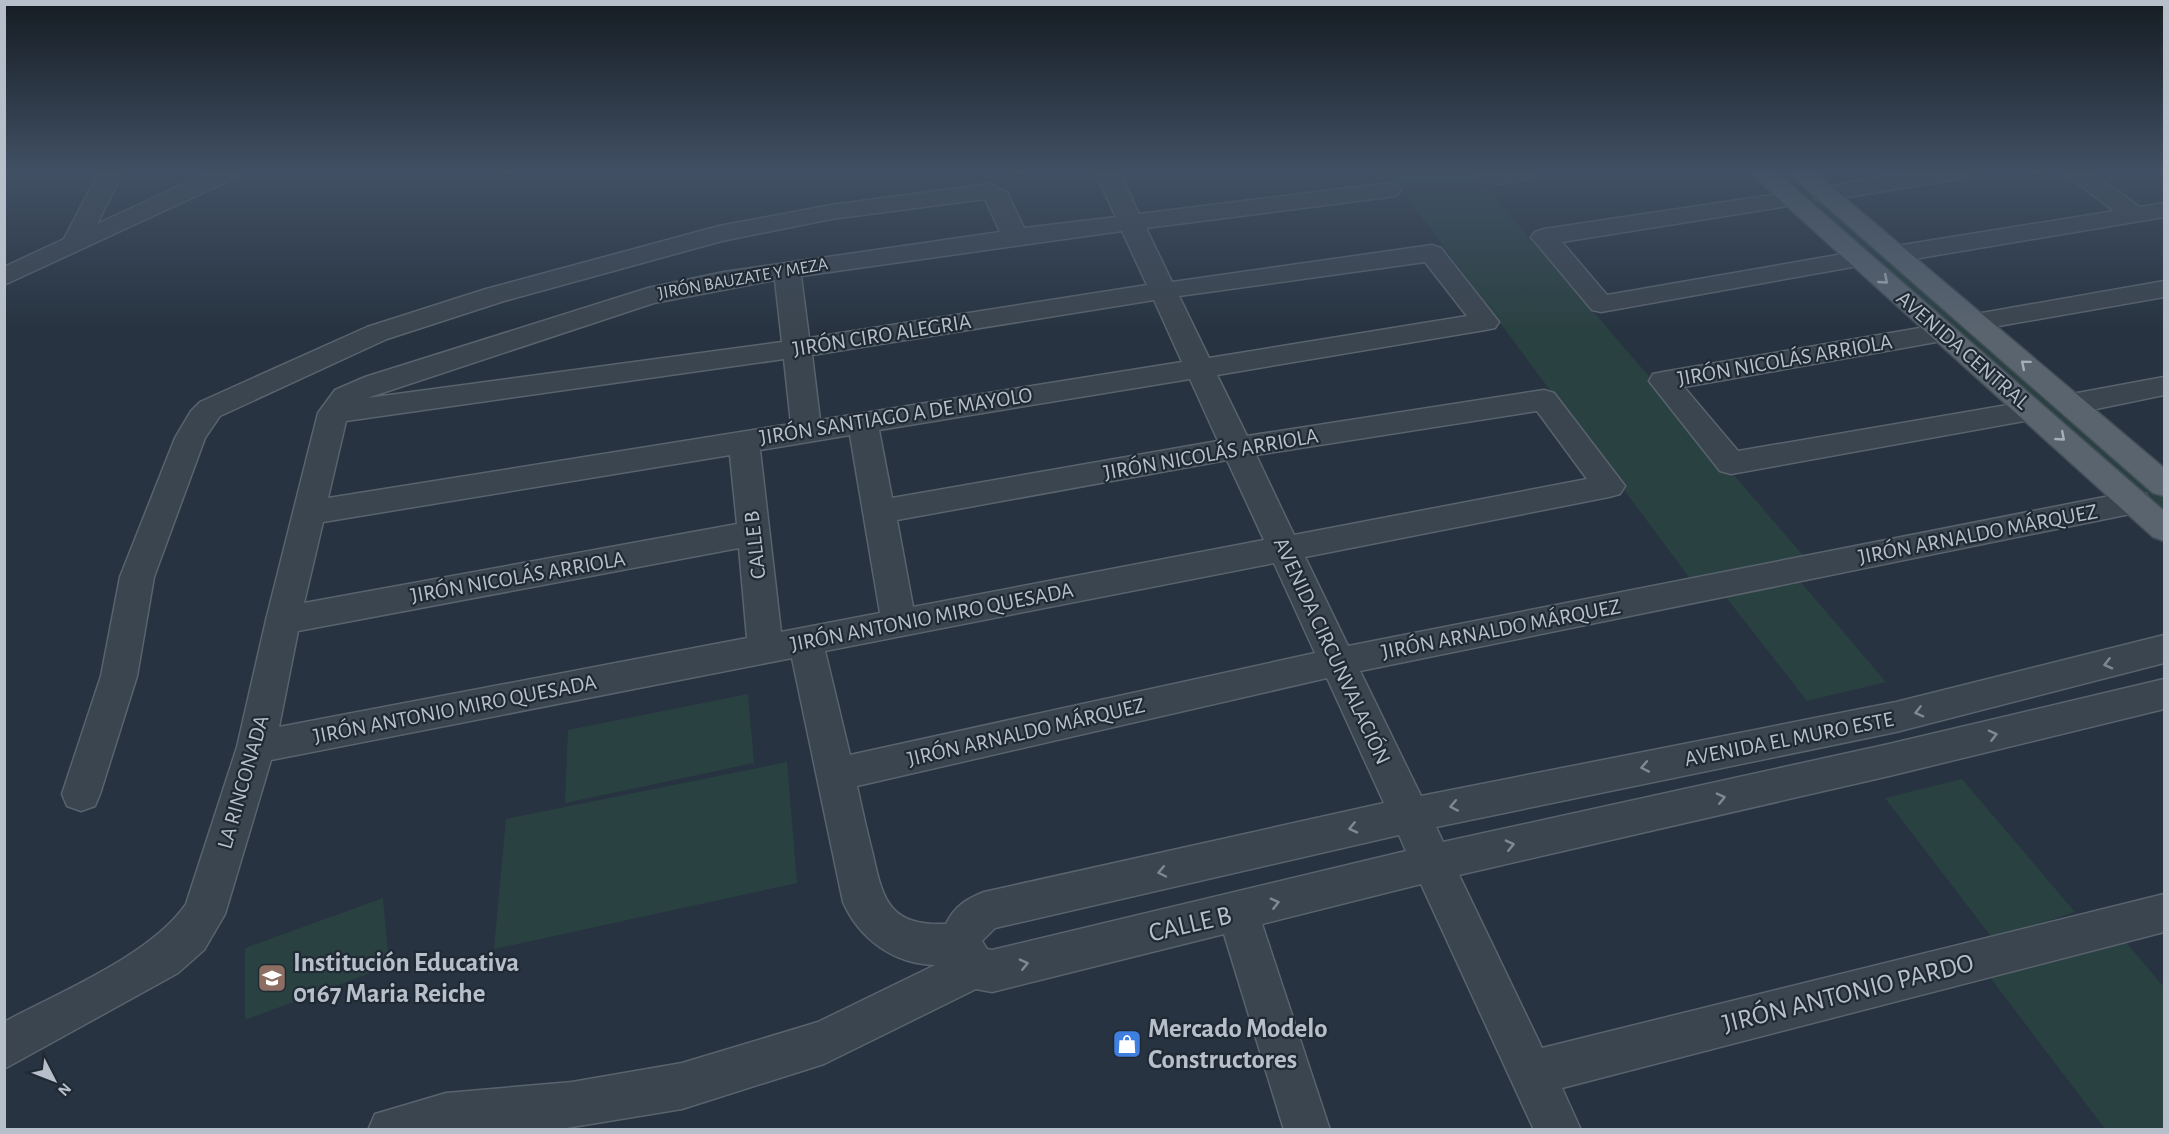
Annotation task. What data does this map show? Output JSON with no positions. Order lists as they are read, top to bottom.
{
  "streets": {
    "main road": ["AVENIDA CENTRAL"],
    "street": [
      "JIRÓN BAUZATE Y MEZA",
      "JIRÓN CIRO ALEGRIA",
      "JIRÓN NICOLÁS ARRIOLA",
      "JIRÓN SANTIAGO A DE MAYOLO",
      "JIRÓN ARNALDO MÁRQUEZ",
      "CALLE B",
      "JIRÓN ANTONIO MIRO QUESADA",
      "AVENIDA CIRCUNVALACIÓN",
      "AVENIDA EL MURO ESTE",
      "LA RINCONADA",
      "JIRÓN ANTONIO PARDO"
    ]
  },
  "crossings": [
    ["JIRÓN BAUZATE Y MEZA", "JIRÓN CIRO ALEGRIA"],
    ["JIRÓN BAUZATE Y MEZA", "LA RINCONADA"],
    ["JIRÓN CIRO ALEGRIA", "JIRÓN SANTIAGO A DE MAYOLO"],
    ["JIRÓN CIRO ALEGRIA", "AVENIDA CIRCUNVALACIÓN"],
    ["JIRÓN CIRO ALEGRIA", "LA RINCONADA"],
    ["AVENIDA CENTRAL", "JIRÓN NICOLÁS ARRIOLA"],
    ["AVENIDA CENTRAL", "JIRÓN ARNALDO MÁRQUEZ"],
    ["JIRÓN NICOLÁS ARRIOLA", "CALLE B"],
    ["JIRÓN NICOLÁS ARRIOLA", "JIRÓN ANTONIO MIRO QUESADA"],
    ["JIRÓN NICOLÁS ARRIOLA", "AVENIDA CIRCUNVALACIÓN"],
    ["JIRÓN NICOLÁS ARRIOLA", "LA RINCONADA"],
    ["JIRÓN SANTIAGO A DE MAYOLO", "CALLE B"],
    ["JIRÓN SANTIAGO A DE MAYOLO", "AVENIDA CIRCUNVALACIÓN"],
    ["JIRÓN SANTIAGO A DE MAYOLO", "LA RINCONADA"],
    ["JIRÓN ARNALDO MÁRQUEZ", "CALLE B"],
    ["JIRÓN ARNALDO MÁRQUEZ", "AVENIDA CIRCUNVALACIÓN"],
    ["CALLE B", "JIRÓN ANTONIO MIRO QUESADA"],
    ["CALLE B", "AVENIDA CIRCUNVALACIÓN"],
    ["CALLE B", "AVENIDA EL MURO ESTE"],
    ["JIRÓN ANTONIO MIRO QUESADA", "AVENIDA CIRCUNVALACIÓN"],
    ["JIRÓN ANTONIO MIRO QUESADA", "LA RINCONADA"],
    ["AVENIDA CIRCUNVALACIÓN", "AVENIDA EL MURO ESTE"],
    ["AVENIDA CIRCUNVALACIÓN", "JIRÓN ANTONIO PARDO"]
  ],
  "places": {
    "school or university": ["Institución Educativa 0167 Maria Reiche"],
    "shop": ["Mercado Modelo Constructores"]
  },
  "north": "bottom right"
}
